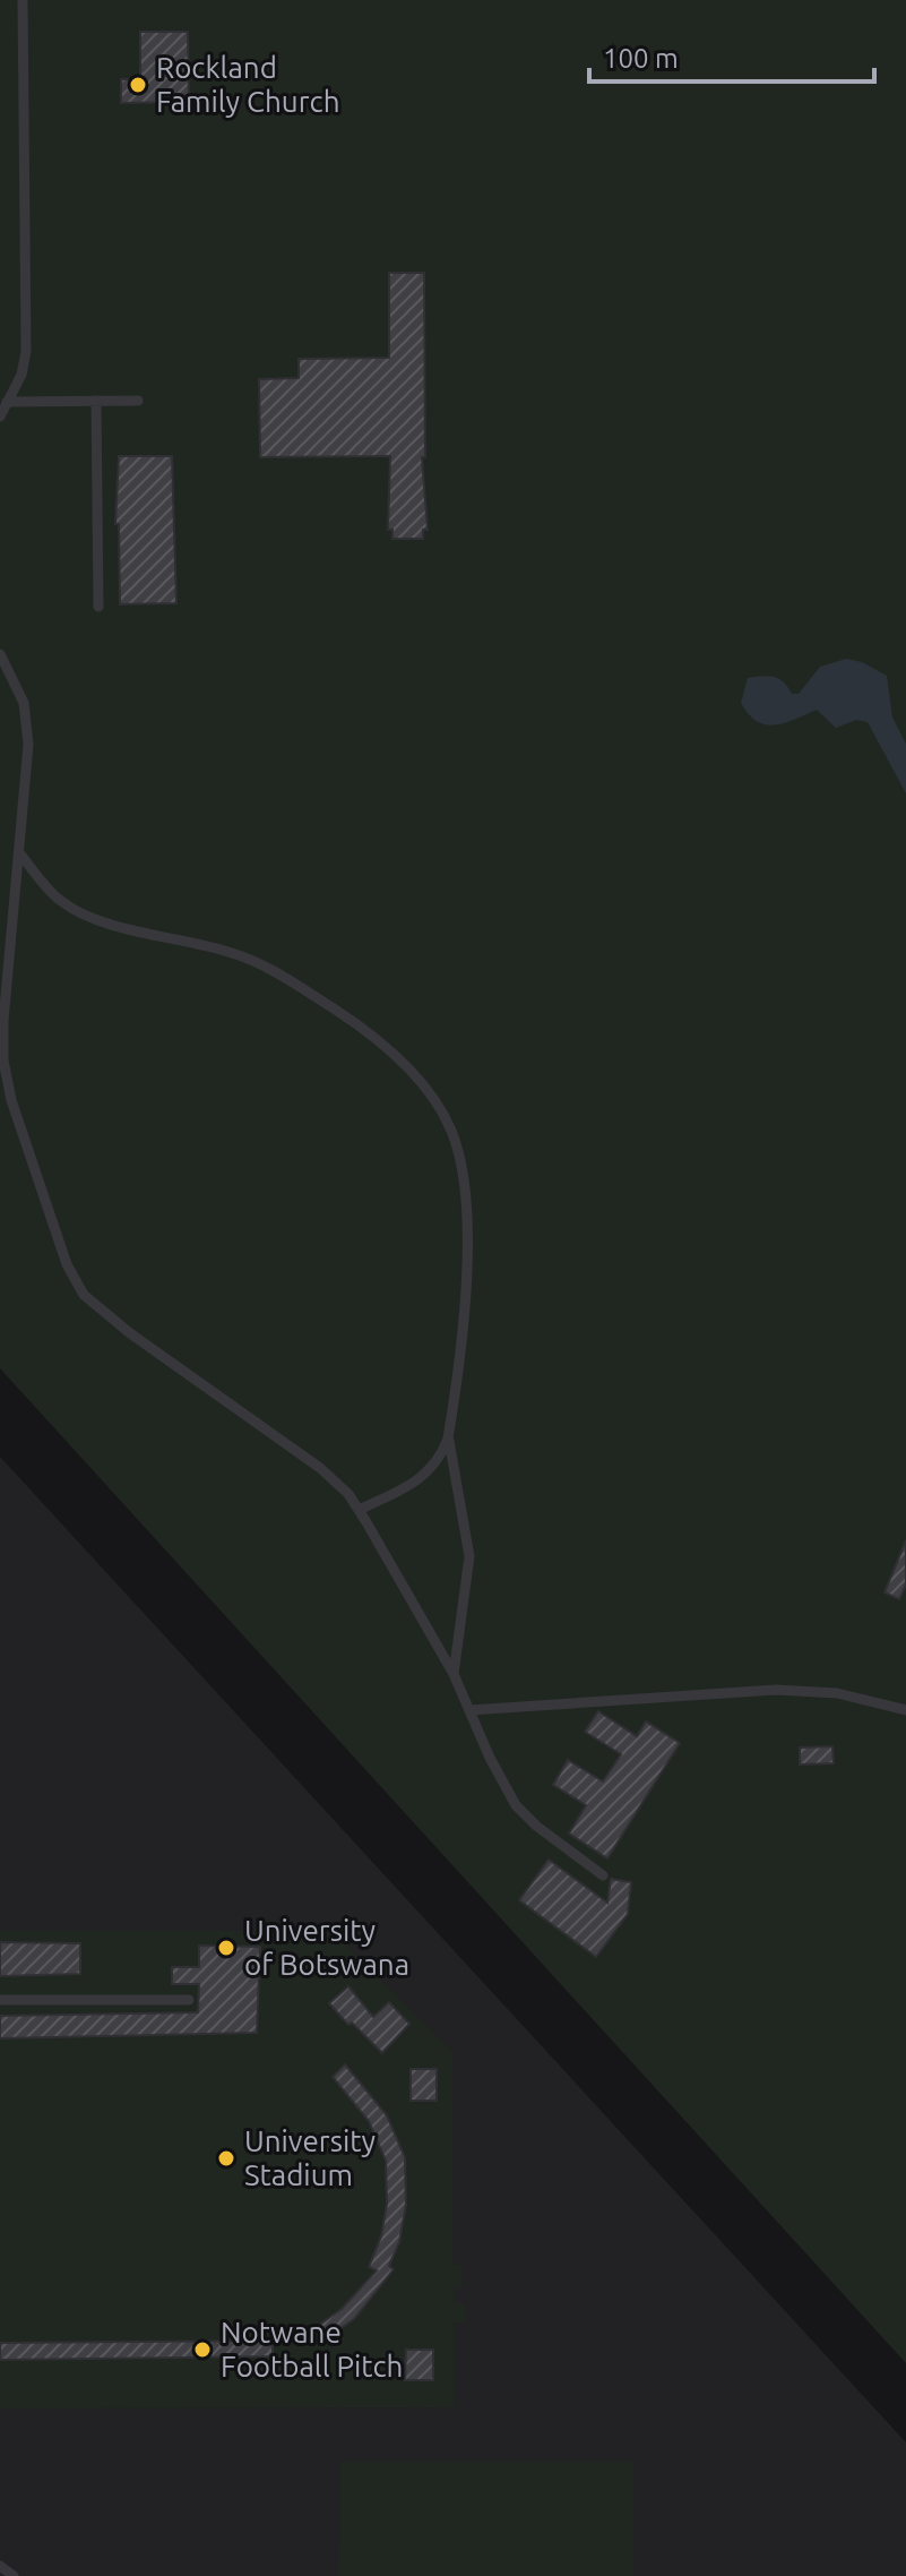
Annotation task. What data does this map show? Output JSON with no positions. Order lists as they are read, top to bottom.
{
  "places": [
    "Rockland Family Church",
    "University of Botswana",
    "University Stadium",
    "Notwane Football Pitch"
  ],
  "scale_bar": "100 m"
}
